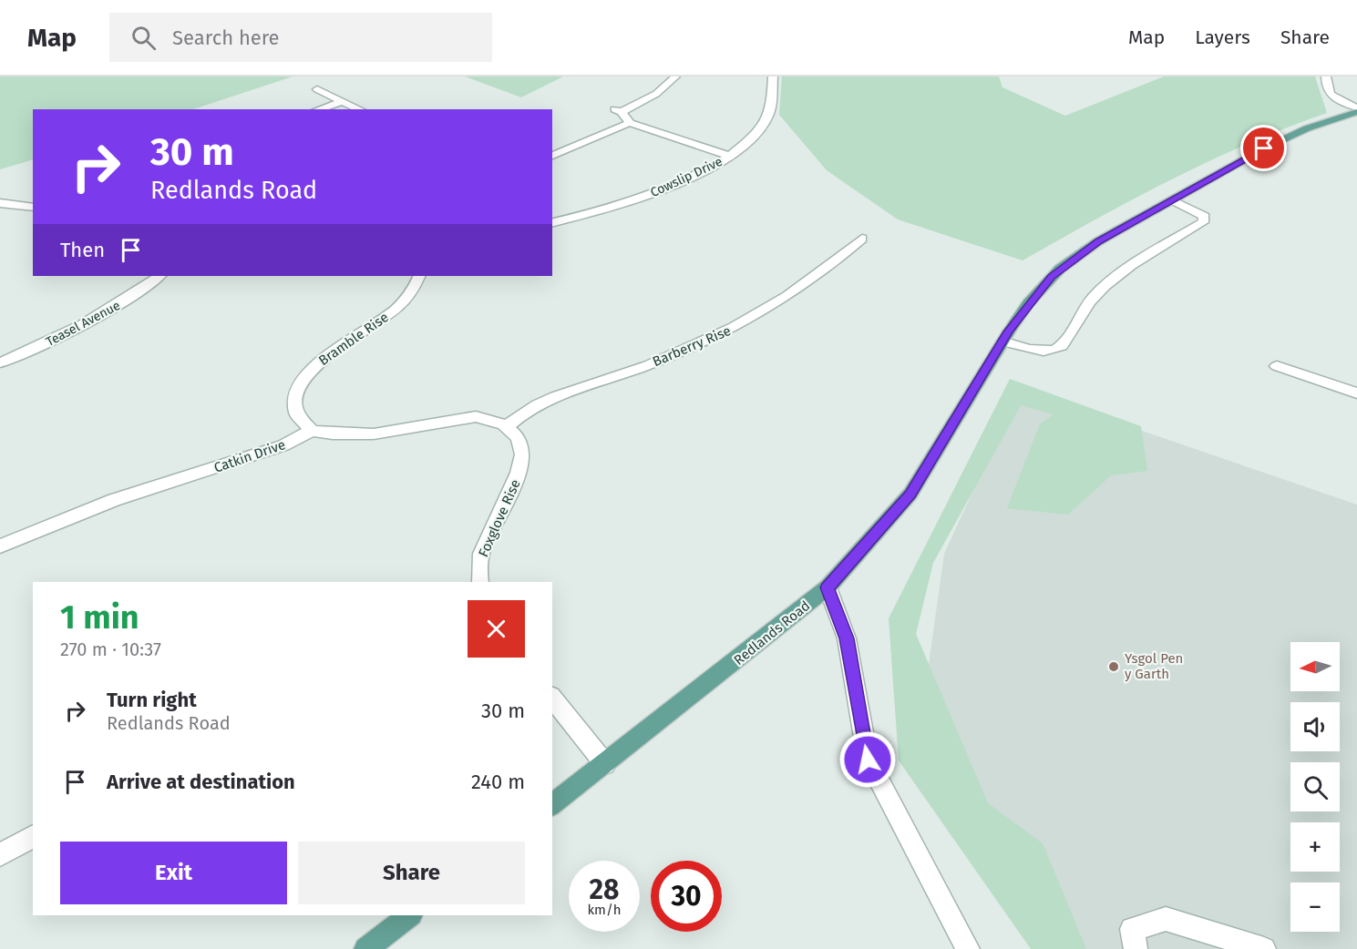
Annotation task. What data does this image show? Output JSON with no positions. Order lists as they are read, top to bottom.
{
  "streets": {
    "main road": ["Redlands Road"],
    "street": [
      "Cowslip Drive",
      "Teasel Avenue",
      "Bramble Rise",
      "Barberry Rise",
      "Catkin Drive",
      "Foxglove Rise"
    ]
  },
  "crossings": [
    ["Bramble Rise", "Catkin Drive"],
    ["Barberry Rise", "Foxglove Rise"]
  ],
  "places": ["Ysgol Pen y Garth"],
  "north": "left",
  "page": {
    "header": "Map",
    "search": "Search here",
    "nav": ["Map", "Layers", "Share"],
    "turn": ["30 m", "Redlands Road"],
    "then": "Then",
    "heading": ["1 min", "270 m · 10:37"],
    "map_buttons": ["+", "−"],
    "list": [
      {
        "name": "Turn right",
        "note": "Redlands Road",
        "value": "30 m"
      },
      {
        "name": "Arrive at destination",
        "value": "240 m"
      }
    ],
    "buttons": ["Exit", "Share"],
    "speed": "28 km/h",
    "limit": "30"
  }
}
